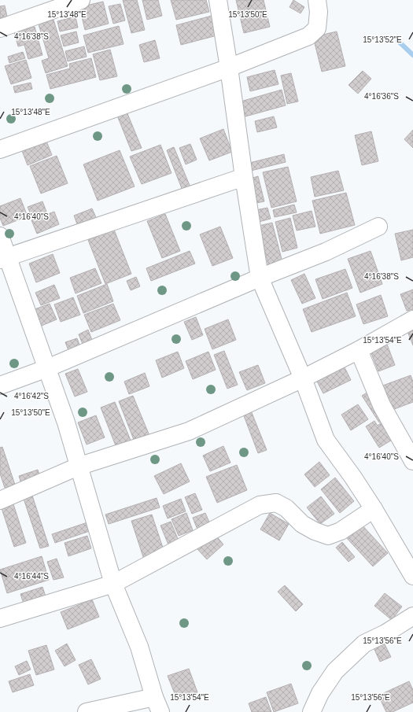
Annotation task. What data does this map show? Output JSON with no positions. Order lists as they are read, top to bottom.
{
  "coordinates": [
    "15°13'48\"E",
    "15°13'50\"E",
    "4°16'38\"S",
    "15°13'52\"E",
    "4°16'36\"S",
    "4°16'40\"S",
    "15°13'54\"E",
    "4°16'42\"S",
    "4°16'44\"S",
    "15°13'56\"E"
  ]
}
